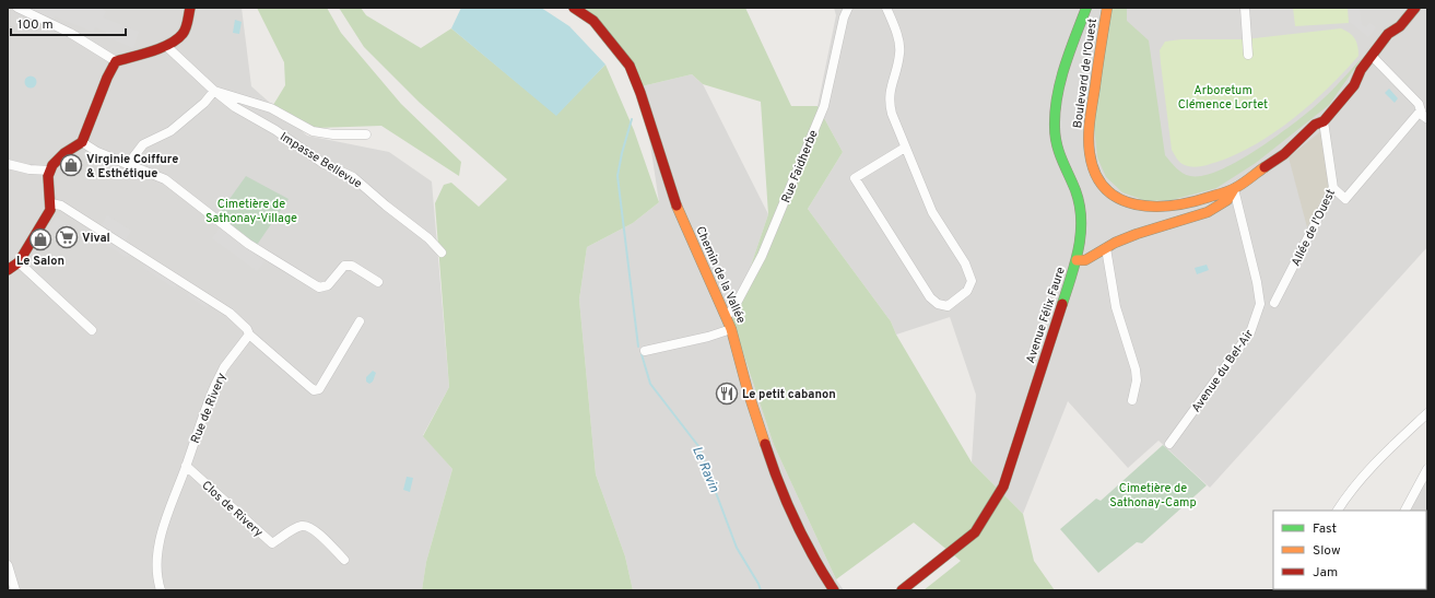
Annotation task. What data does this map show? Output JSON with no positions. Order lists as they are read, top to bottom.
{
  "streets": {
    "street": [
      "Boulevard de l'Ouest",
      "Impasse Bellevue",
      "Rue Faidherbe",
      "Allée de l'Ouest",
      "Chemin de la Vallée",
      "Avenue Félix Faure",
      "Avenue du Bel-Air",
      "Rue de Rivery",
      "Clos de Rivery"
    ]
  },
  "crossings": [
    ["Boulevard de l'Ouest", "Allée de l'Ouest"],
    ["Boulevard de l'Ouest", "Avenue du Bel-Air"],
    ["Rue Faidherbe", "Chemin de la Vallée"],
    ["Rue de Rivery", "Clos de Rivery"]
  ],
  "water": ["Le Ravin"],
  "parks": ["Arboretum Clémence Lortet", "Cimetière de Sathonay-Village", "Cimetière de Sathonay-Camp"],
  "places": {
    "shop": ["Virginie Coiffure & Esthétique", "Le Salon"],
    "supermarket": ["Vival"],
    "restaurant": ["Le petit cabanon"]
  },
  "legend": ["Fast", "Slow", "Jam"],
  "scale_bar": "100 m"
}
